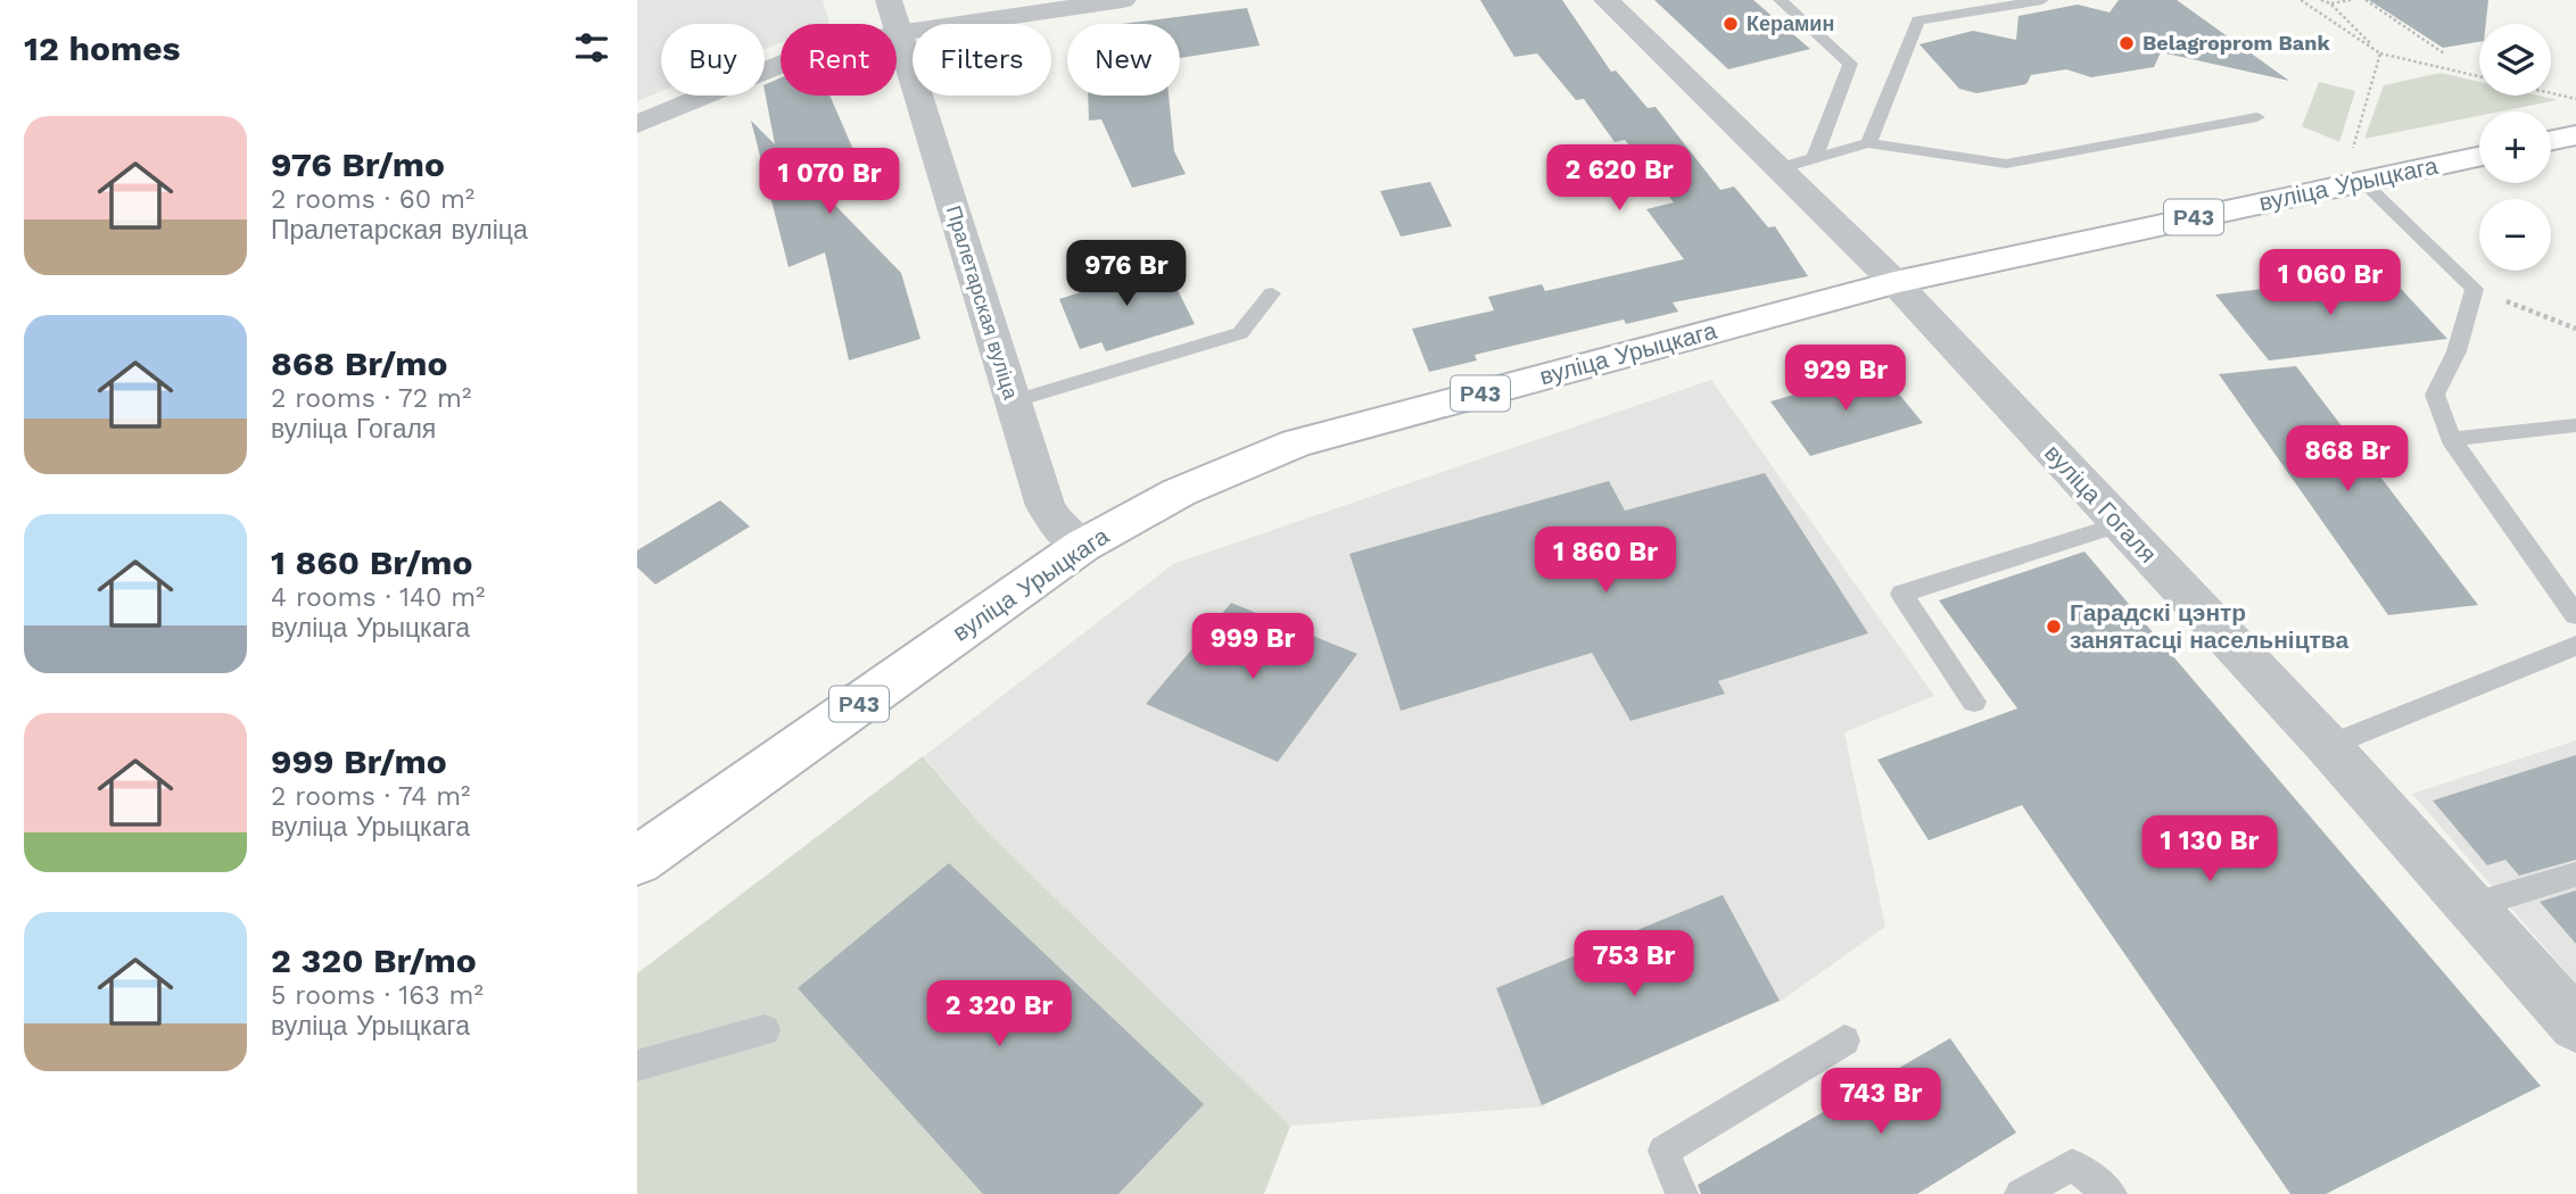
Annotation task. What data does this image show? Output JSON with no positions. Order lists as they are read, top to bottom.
{
  "streets": {
    "main road": ["вуліца Урыцкага", "Р43"],
    "street": ["Пралетарская вуліца", "вуліца Гогаля"]
  },
  "crossings": [
    ["вуліца Урыцкага", "Пралетарская вуліца"],
    ["вуліца Урыцкага", "вуліца Гогаля"]
  ],
  "places": ["Керамин", "Belagroprom Bank", "Гарадскі цэнтр занятасці насельніцтва"],
  "page": {
    "heading": "12 homes",
    "map_buttons": ["+", "−"],
    "chip": [
      "Buy",
      "Rent",
      "Filters",
      "New"
    ],
    "list": [
      {
        "name": "976 Br/mo",
        "note": "2 rooms · 60 m² · Пралетарская вуліца"
      },
      {
        "name": "868 Br/mo",
        "note": "2 rooms · 72 m² · вуліца Гогаля"
      },
      {
        "name": "1 860 Br/mo",
        "note": "4 rooms · 140 m² · вуліца Урыцкага"
      },
      {
        "name": "999 Br/mo",
        "note": "2 rooms · 74 m² · вуліца Урыцкага"
      },
      {
        "name": "2 320 Br/mo",
        "note": "5 rooms · 163 m² · вуліца Урыцкага"
      }
    ],
    "price": [
      "2 620 Br",
      "1 070 Br",
      "976 Br",
      "1 060 Br",
      "929 Br",
      "868 Br",
      "1 860 Br",
      "999 Br",
      "1 130 Br",
      "753 Br",
      "2 320 Br",
      "743 Br"
    ]
  }
}
